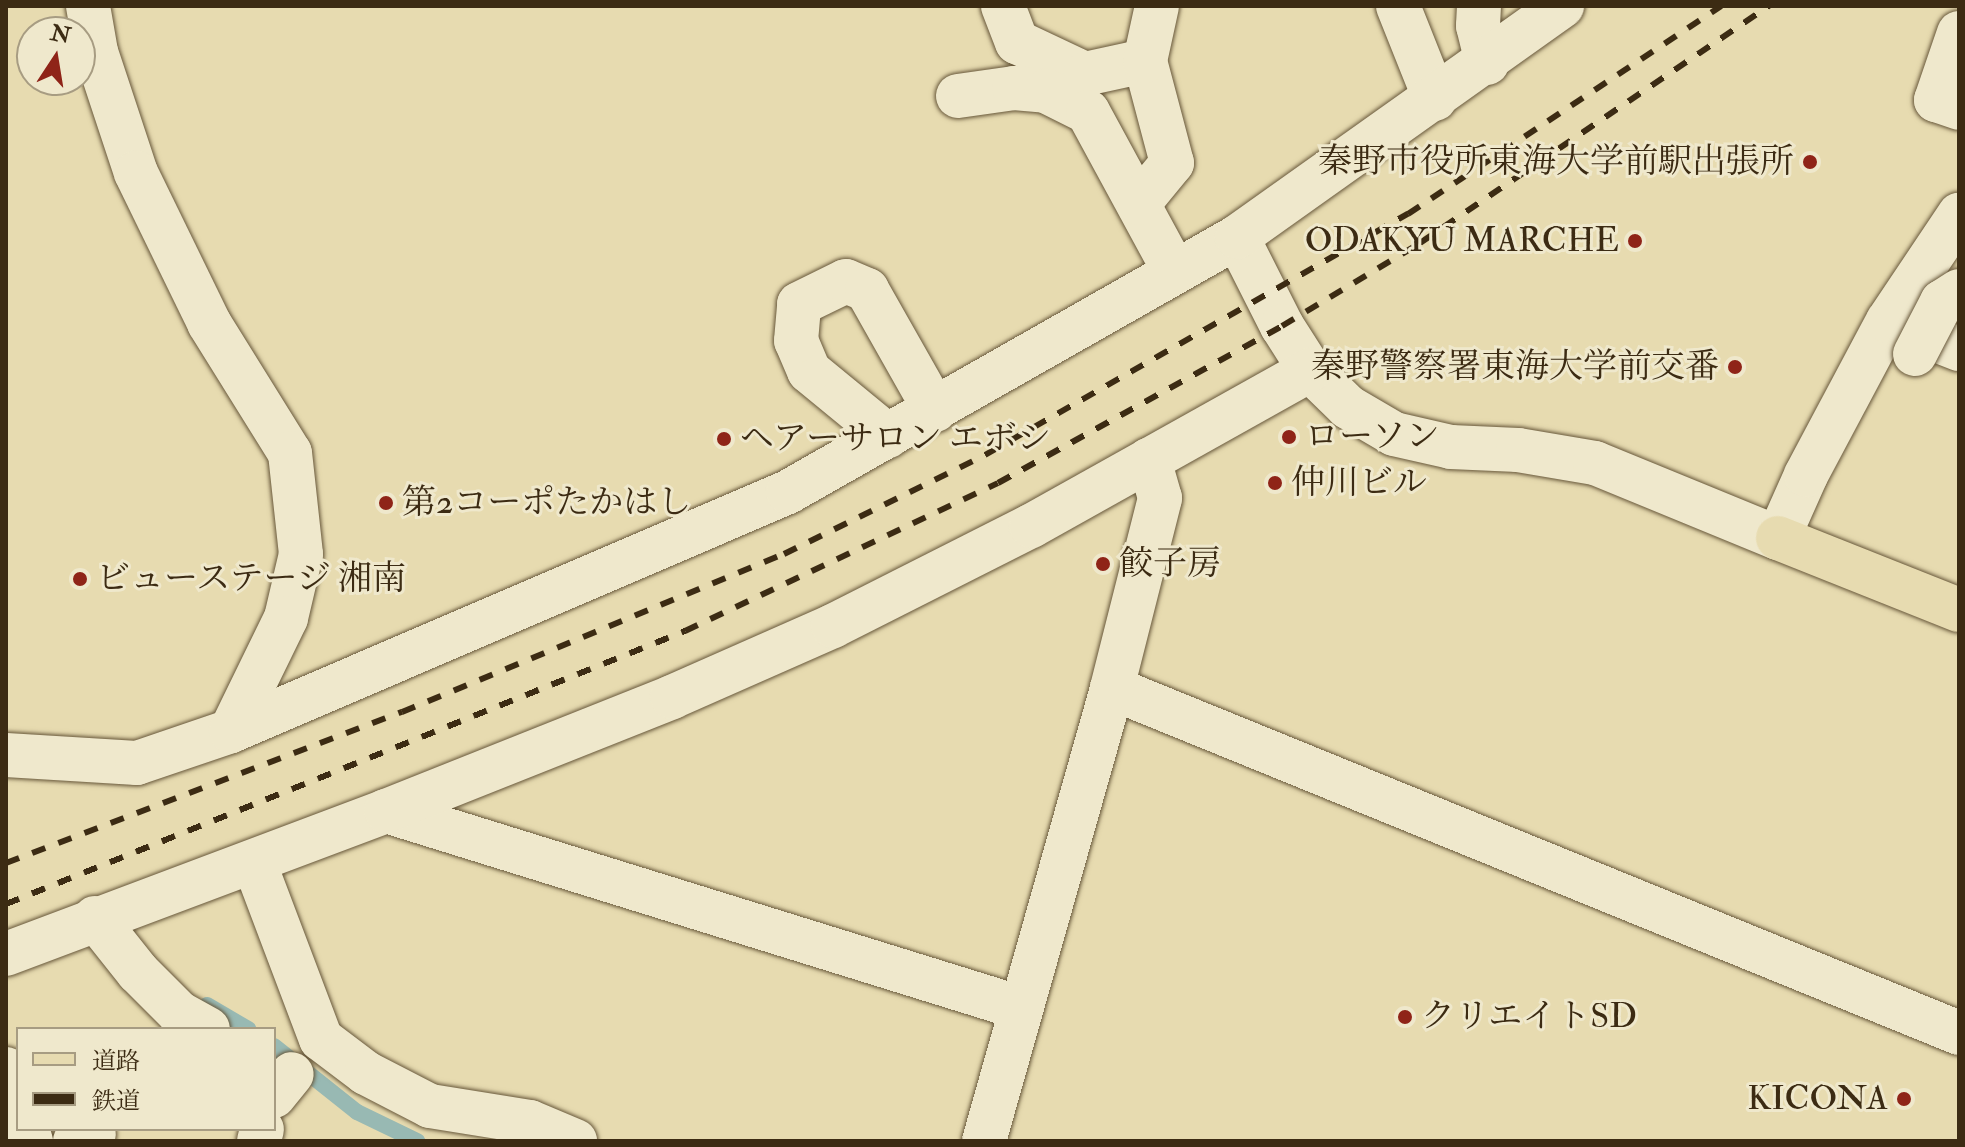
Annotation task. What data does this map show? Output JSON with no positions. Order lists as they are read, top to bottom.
{
  "places": [
    "秦野市役所東海大学前駅出張所",
    "ODAKYU MARCHE",
    "秦野警察署東海大学前交番",
    "ローソン",
    "ヘアーサロン エボシ",
    "仲川ビル",
    "第2コーポたかはし",
    "餃子房",
    "ビューステージ 湘南",
    "クリエイトSD",
    "KICONA"
  ],
  "legend": ["道路", "鉄道"],
  "north": "top"
}
